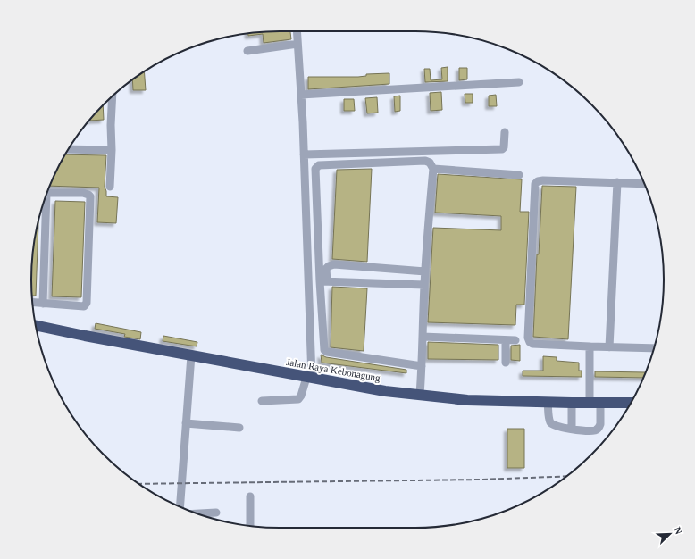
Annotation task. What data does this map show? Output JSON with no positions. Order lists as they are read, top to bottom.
{
  "streets": {
    "highway": ["Jalan Raya Kebonagung"]
  },
  "north": "top right"
}
